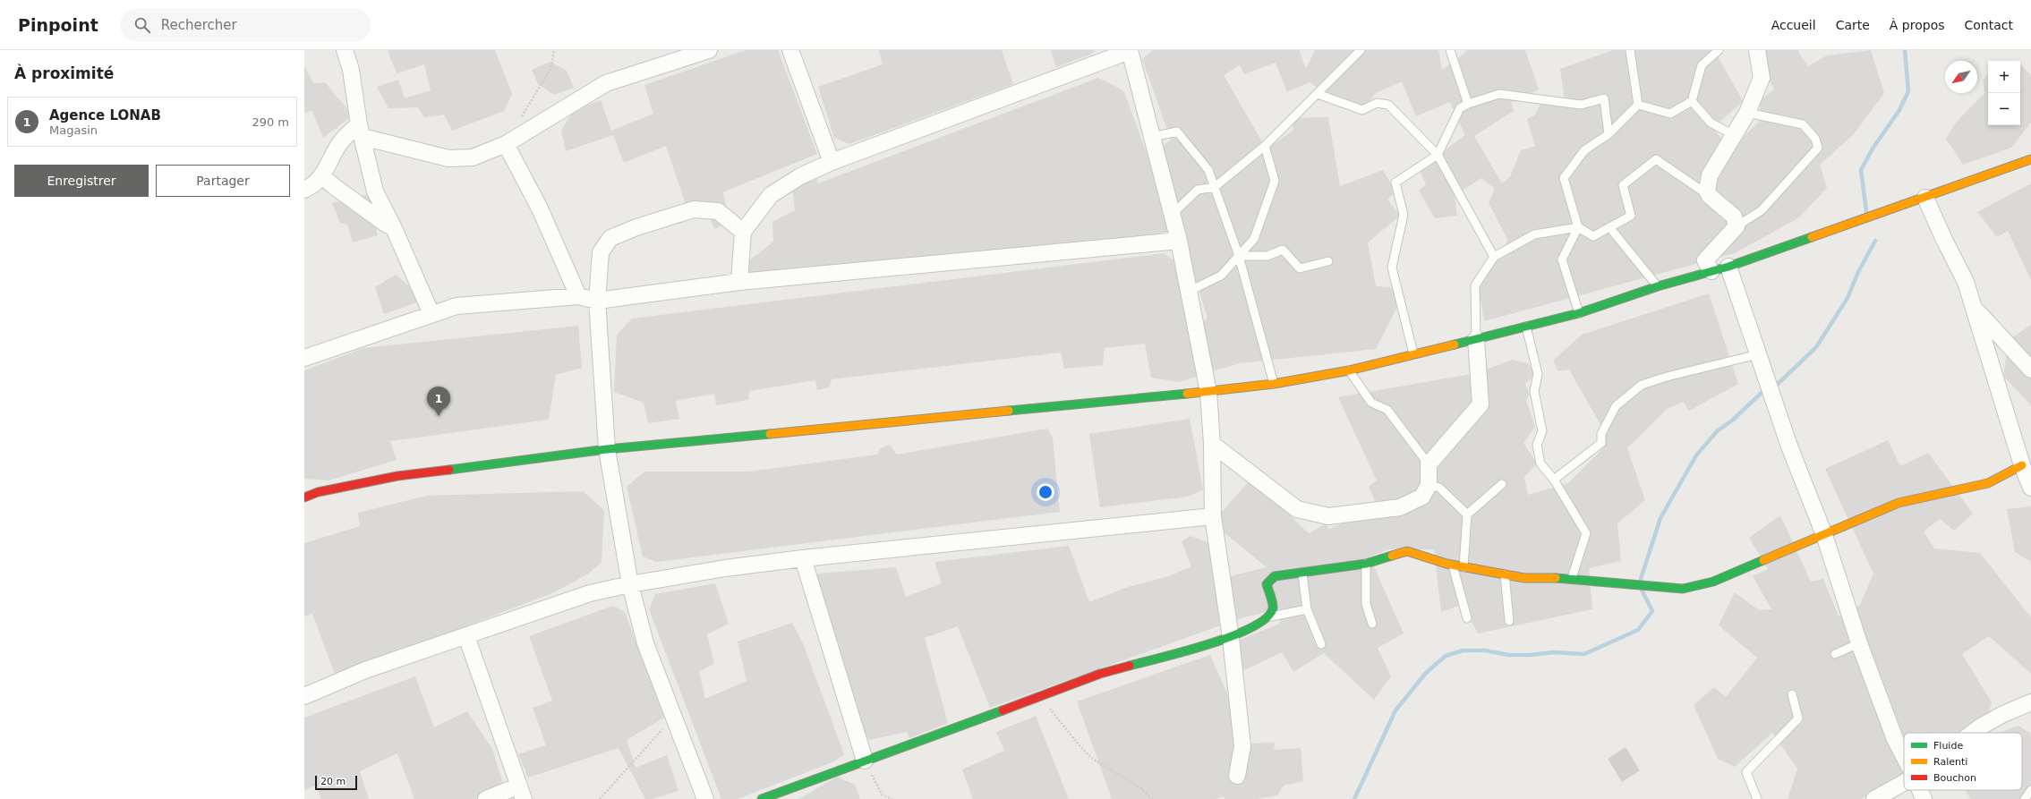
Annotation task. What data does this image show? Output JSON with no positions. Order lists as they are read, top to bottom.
{
  "legend": ["Fluide", "Ralenti", "Bouchon"],
  "scale_bar": "20 m",
  "north": "bottom left",
  "page": {
    "header": "Pinpoint",
    "search": "Rechercher",
    "nav": [
      "Accueil",
      "Carte",
      "À propos",
      "Contact"
    ],
    "heading": "À proximité",
    "map_buttons": ["+", "−"],
    "list": [
      {
        "mark": "1",
        "name": "Agence LONAB",
        "note": "Magasin",
        "value": "290 m"
      }
    ],
    "buttons": ["Enregistrer", "Partager"],
    "pins": "1",
    "scale": "20 m"
  }
}
